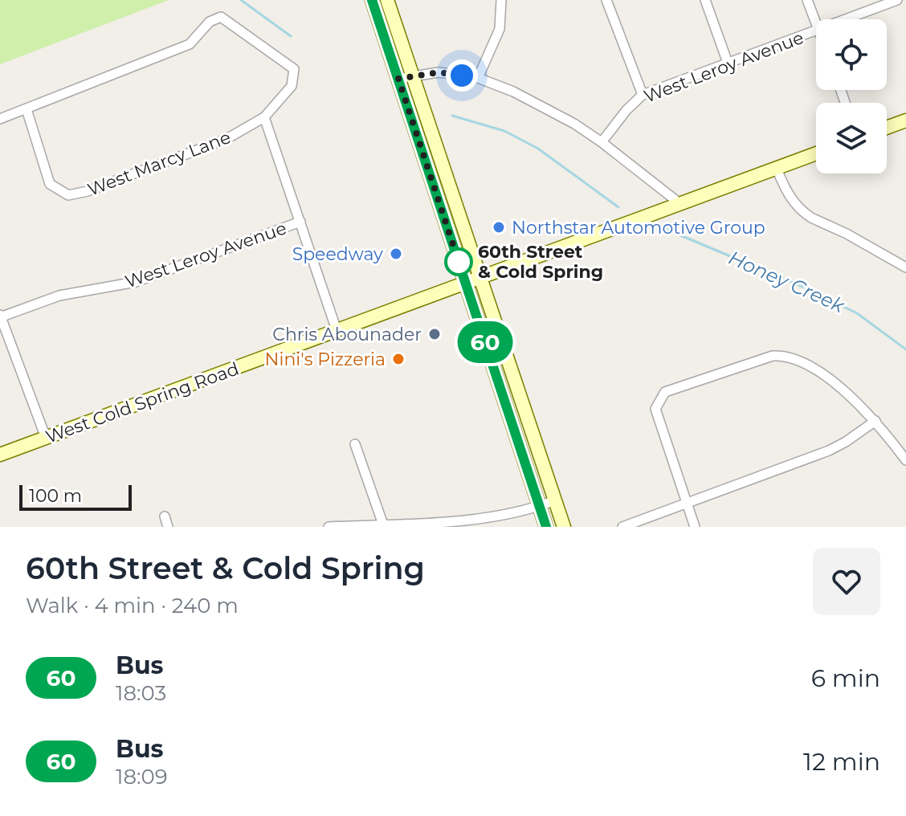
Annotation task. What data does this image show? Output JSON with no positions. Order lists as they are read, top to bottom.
{
  "streets": {
    "main road": ["West Cold Spring Road"],
    "street": ["West Leroy Avenue", "West Marcy Lane"]
  },
  "water": ["Honey Creek"],
  "places": [
    "Northstar Automotive Group",
    "Speedway",
    "60th Street & Cold Spring",
    "Chris Abounader",
    "Nini's Pizzeria"
  ],
  "lines": ["bus line 60"],
  "scale_bar": "100 m",
  "page": {
    "on_map": "60",
    "scale": "100 m",
    "heading": ["60th Street & Cold Spring", "Walk · 4 min · 240 m"],
    "list": [
      {
        "mark": "60",
        "name": "Bus",
        "note": "18:03",
        "value": "6 min"
      },
      {
        "mark": "60",
        "name": "Bus",
        "note": "18:09",
        "value": "12 min"
      }
    ]
  }
}
